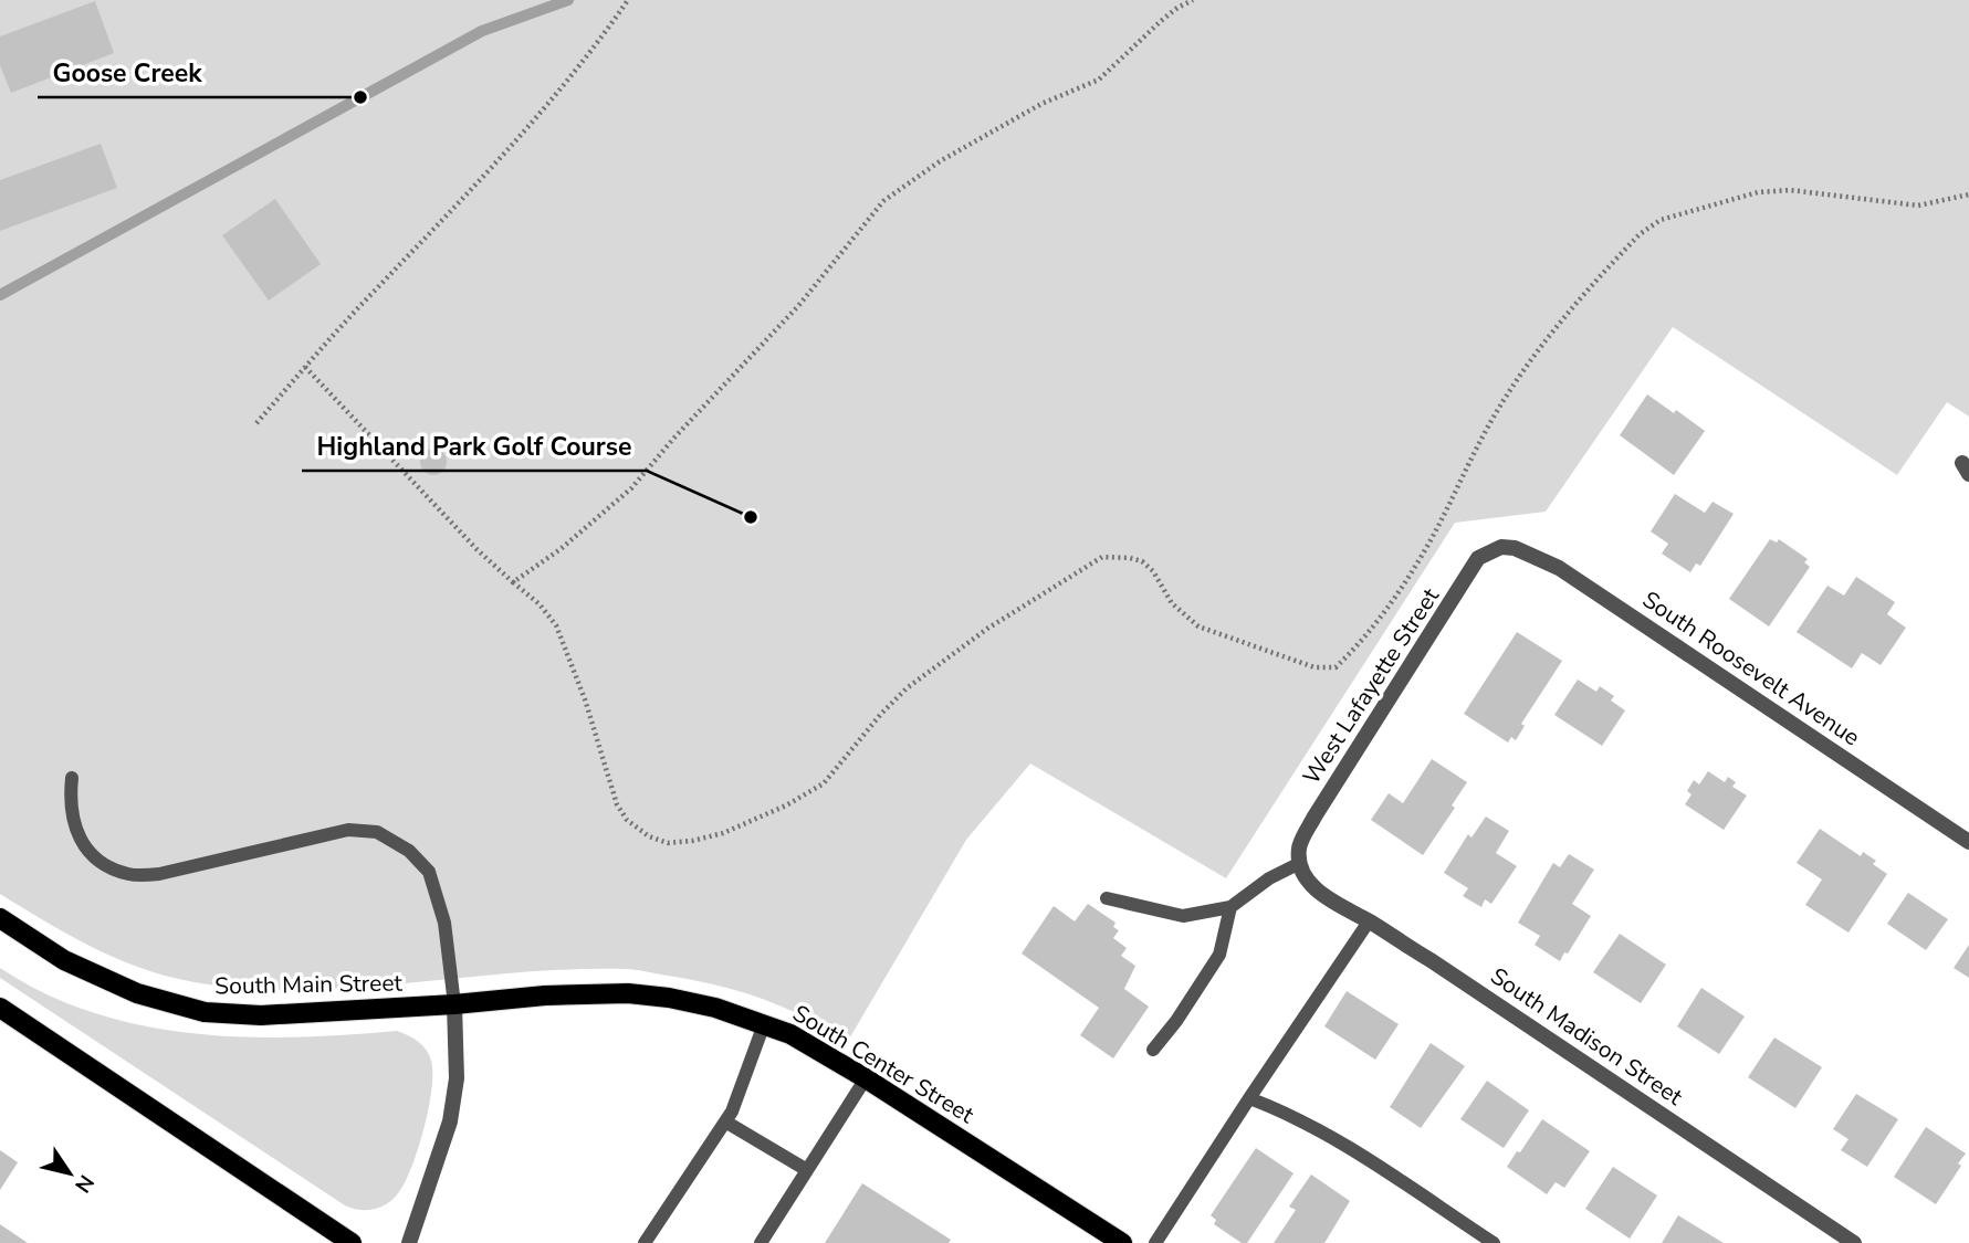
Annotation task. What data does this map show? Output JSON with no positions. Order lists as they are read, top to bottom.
{
  "streets": {
    "main road": ["South Main Street", "South Center Street"],
    "street": ["South Roosevelt Avenue", "West Lafayette Street", "South Madison Street"]
  },
  "crossings": [
    ["South Roosevelt Avenue", "West Lafayette Street"],
    ["West Lafayette Street", "South Madison Street"],
    ["South Main Street", "South Center Street"]
  ],
  "places": ["Goose Creek", "Highland Park Golf Course"],
  "north": "bottom right"
}
